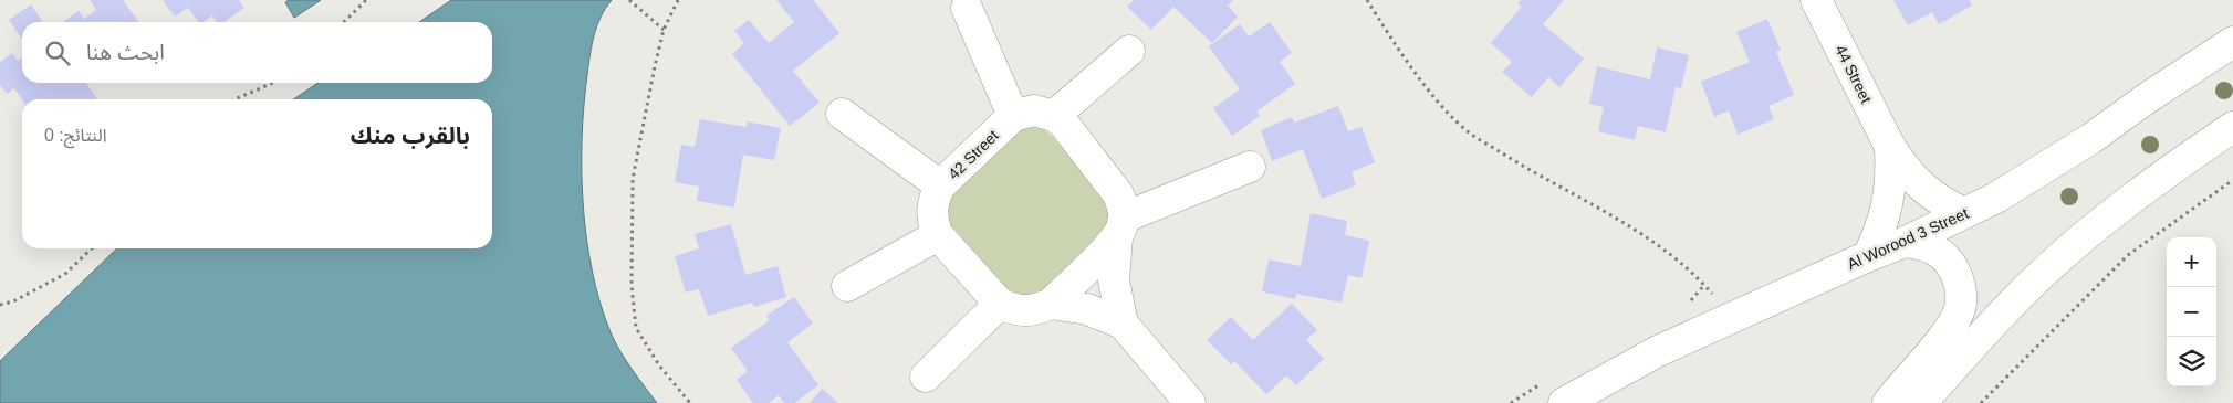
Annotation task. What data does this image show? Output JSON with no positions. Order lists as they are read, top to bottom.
{
  "streets": {
    "street": ["44 Street", "42 Street", "Al Worood 3 Street"]
  },
  "crossings": [
    ["44 Street", "Al Worood 3 Street"]
  ],
  "page": {
    "search": "ابحث هنا",
    "heading": ["بالقرب منك", "النتائج: 0"],
    "map_buttons": ["+", "−"]
  }
}
